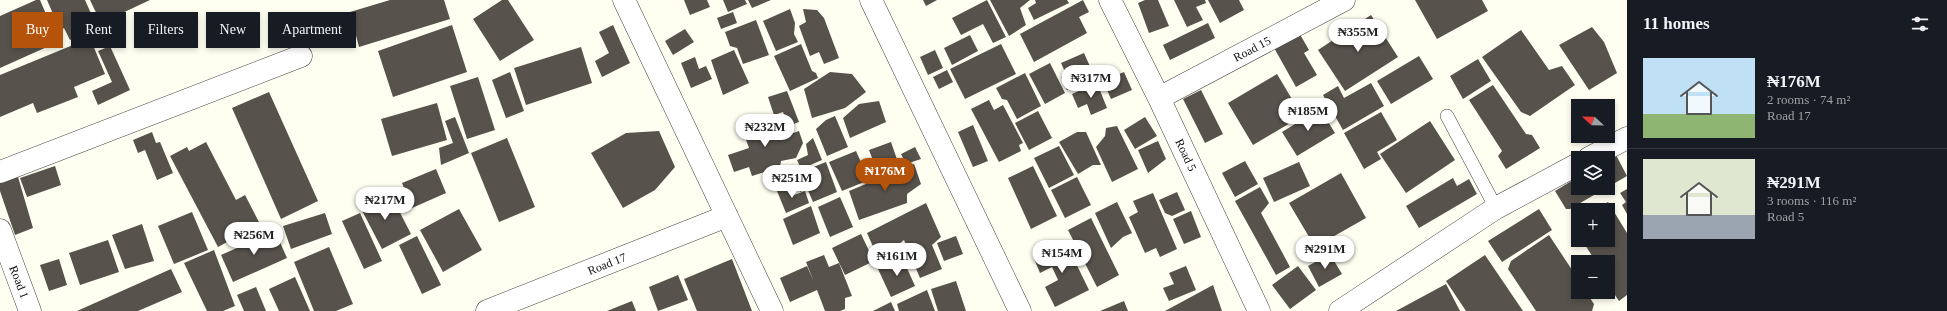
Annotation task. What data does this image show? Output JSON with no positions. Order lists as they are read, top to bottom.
{
  "streets": {
    "street": [
      "Road 15",
      "Road 5",
      "Road 17",
      "Road 1"
    ]
  },
  "crossings": [
    ["Road 15", "Road 5"]
  ],
  "north": "left",
  "page": {
    "heading": "11 homes",
    "chip": [
      "Buy",
      "Rent",
      "Filters",
      "New",
      "Apartment"
    ],
    "price": [
      "₦355M",
      "₦317M",
      "₦185M",
      "₦232M",
      "₦176M",
      "₦251M",
      "₦217M",
      "₦256M",
      "₦291M",
      "₦154M",
      "₦161M"
    ],
    "list": [
      {
        "name": "₦176M",
        "note": "2 rooms · 74 m² · Road 17"
      },
      {
        "name": "₦291M",
        "note": "3 rooms · 116 m² · Road 5"
      }
    ],
    "map_buttons": ["+", "−"]
  }
}
